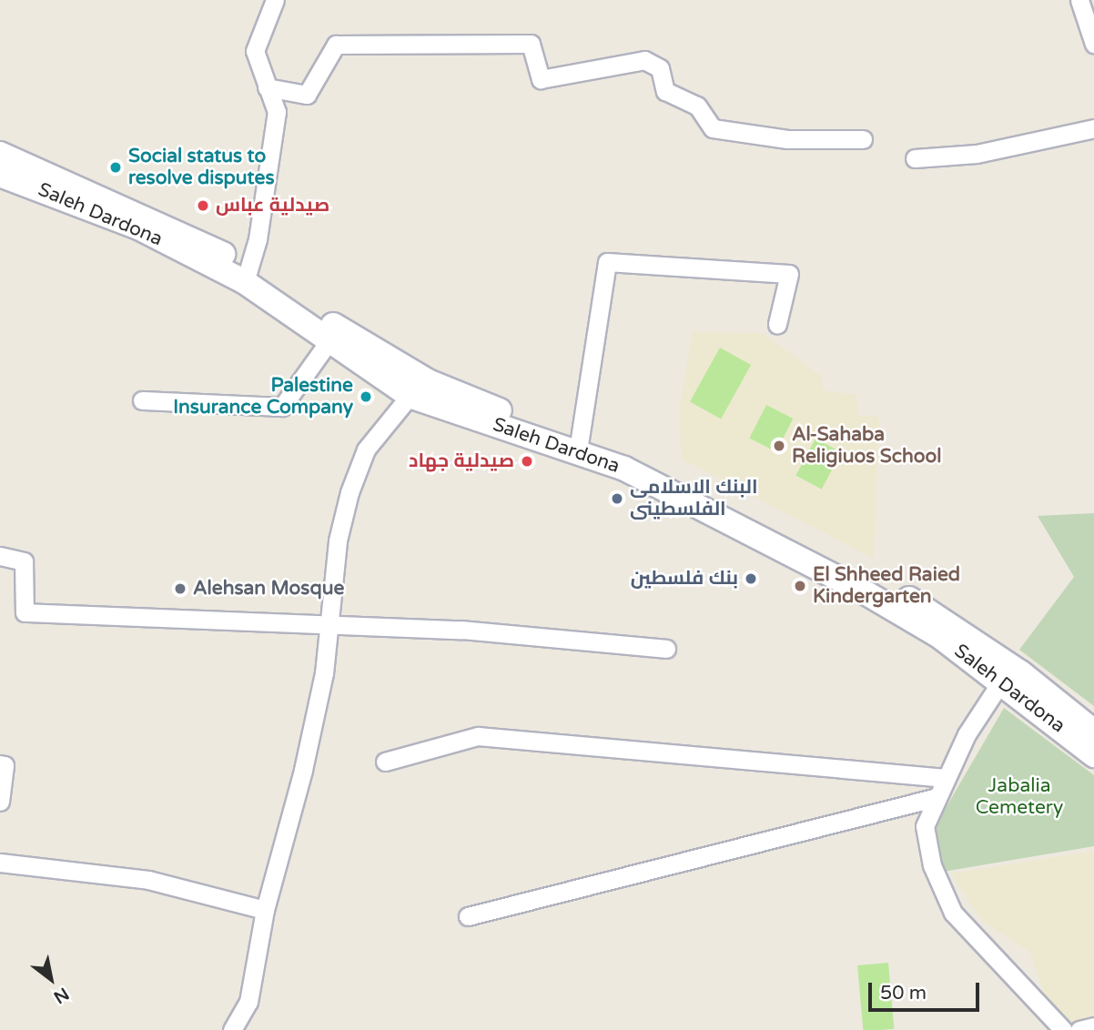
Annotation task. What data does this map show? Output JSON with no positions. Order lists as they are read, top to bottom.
{
  "streets": {
    "street": ["Saleh Dardona"]
  },
  "parks": ["Jabalia Cemetery"],
  "places": [
    "Social status to resolve disputes",
    "صيدلية عباس",
    "Palestine Insurance Company",
    "Al-Sahaba Religiuos School",
    "صيدلية جهاد",
    "البنك الاسلامى الفلسطينى",
    "بنك فلسطين",
    "El Shheed Raied Kindergarten",
    "Alehsan Mosque"
  ],
  "scale_bar": "50 m",
  "north": "bottom right"
}
